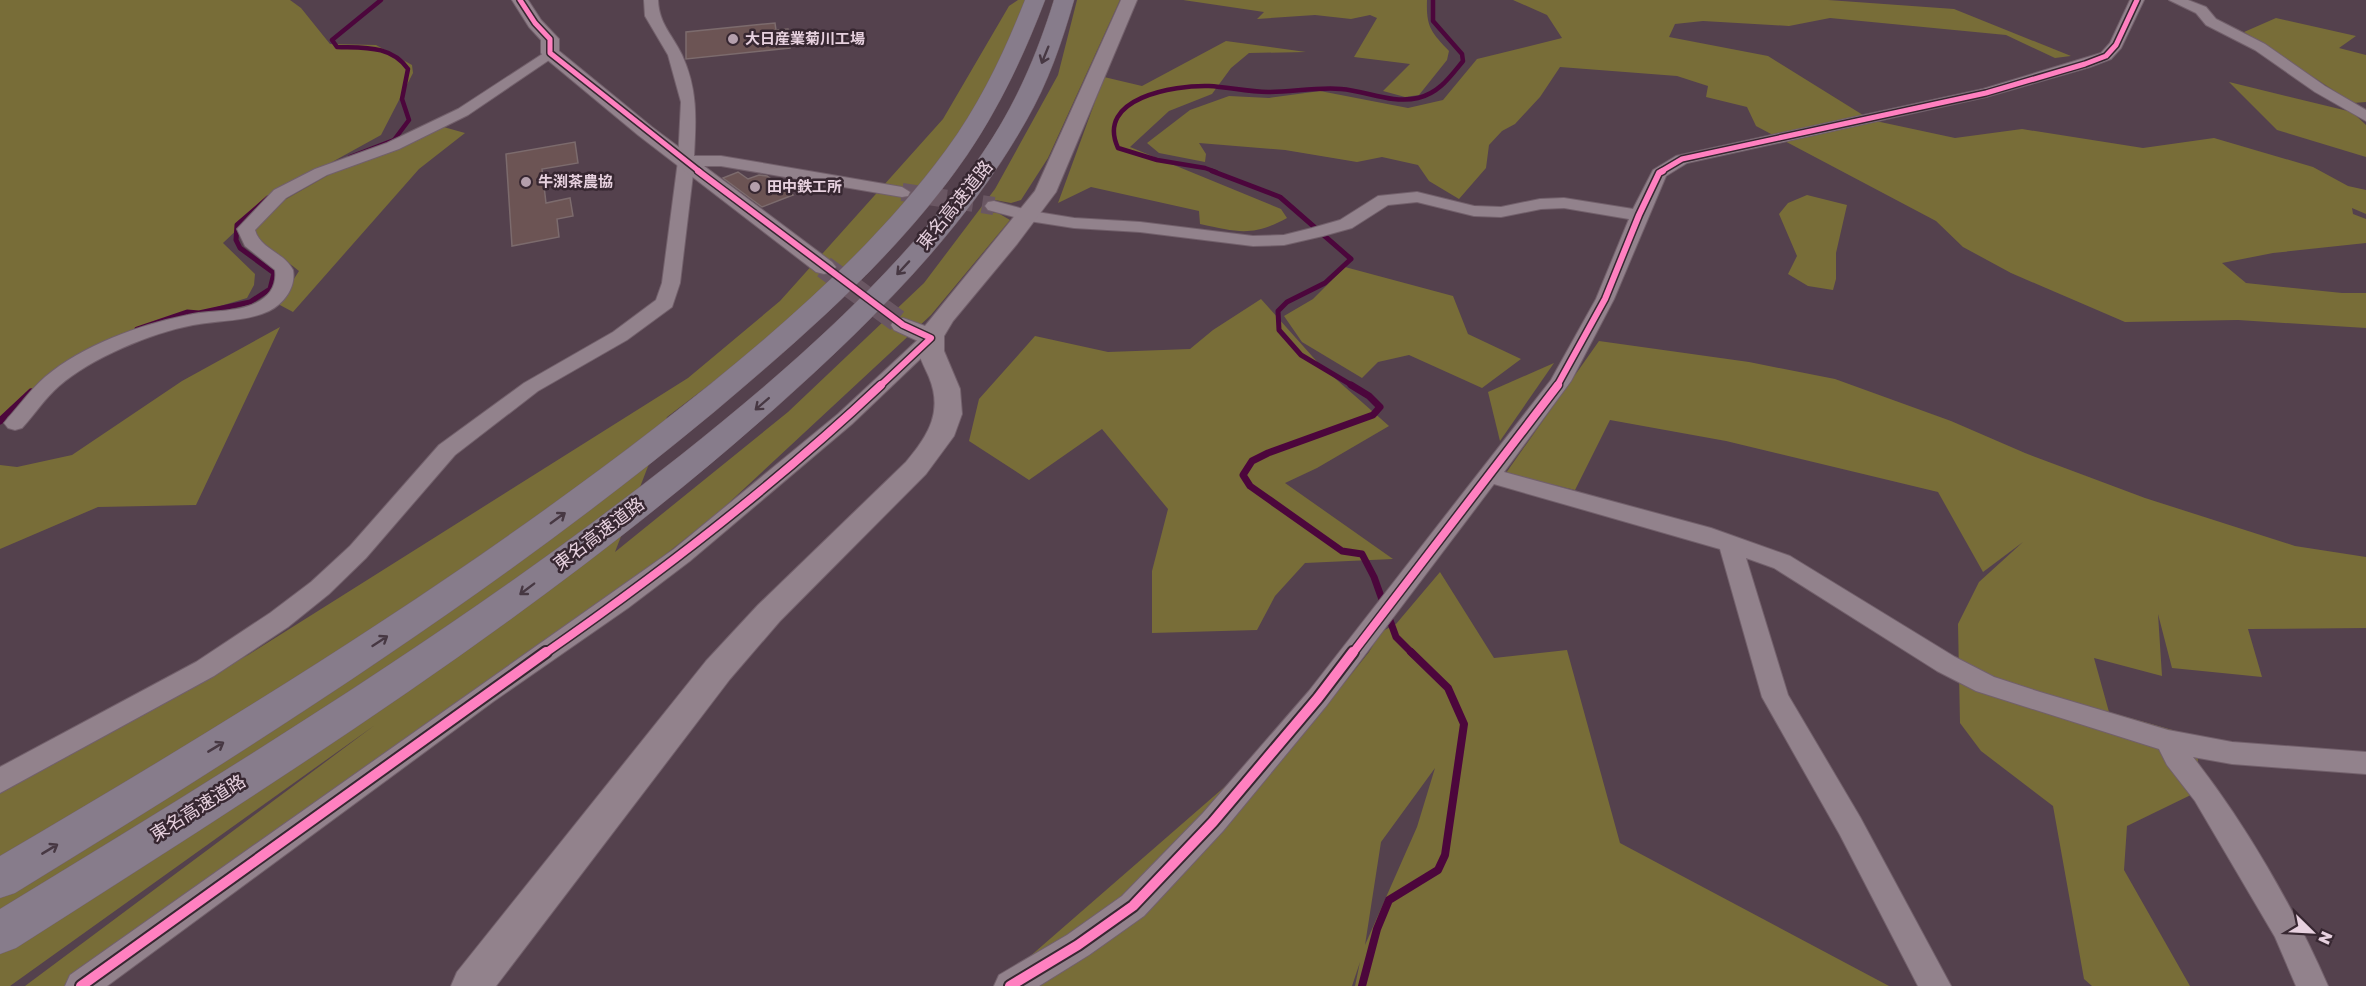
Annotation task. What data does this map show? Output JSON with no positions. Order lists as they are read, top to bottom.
{
  "streets": {
    "highway": ["東名高速道路"]
  },
  "places": ["大日産業菊川工場", "牛渕茶農協", "田中鉄工所"],
  "north": "bottom right"
}
